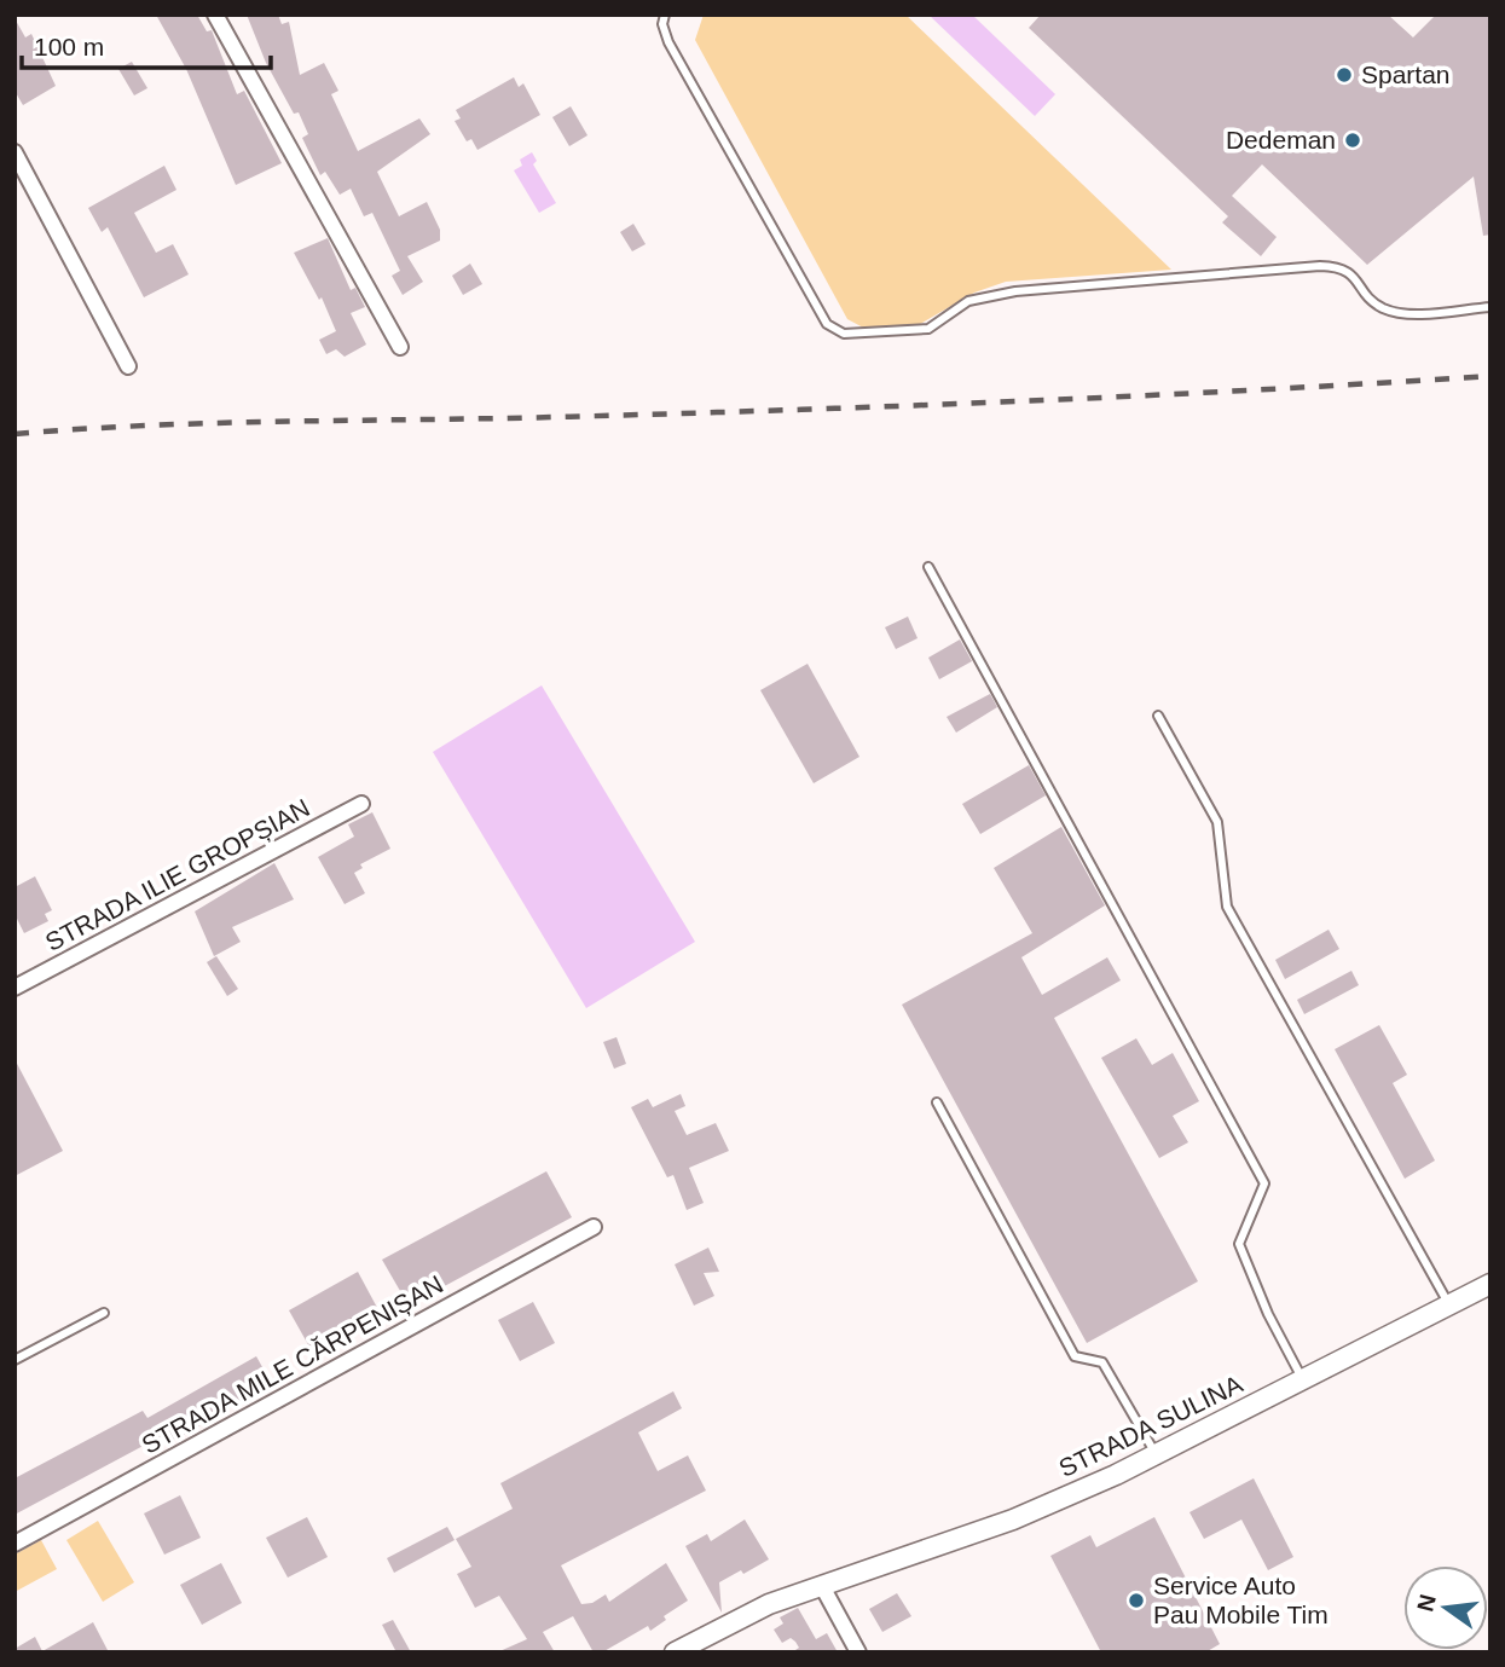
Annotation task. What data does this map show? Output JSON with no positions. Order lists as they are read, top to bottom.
{
  "streets": {
    "street": ["STRADA ILIE GROPȘIAN", "STRADA MILE CĂRPENIȘAN", "STRADA SULINA"]
  },
  "places": ["Spartan", "Dedeman", "Service Auto Pau Mobile Tim"],
  "scale_bar": "100 m",
  "north": "left"
}
